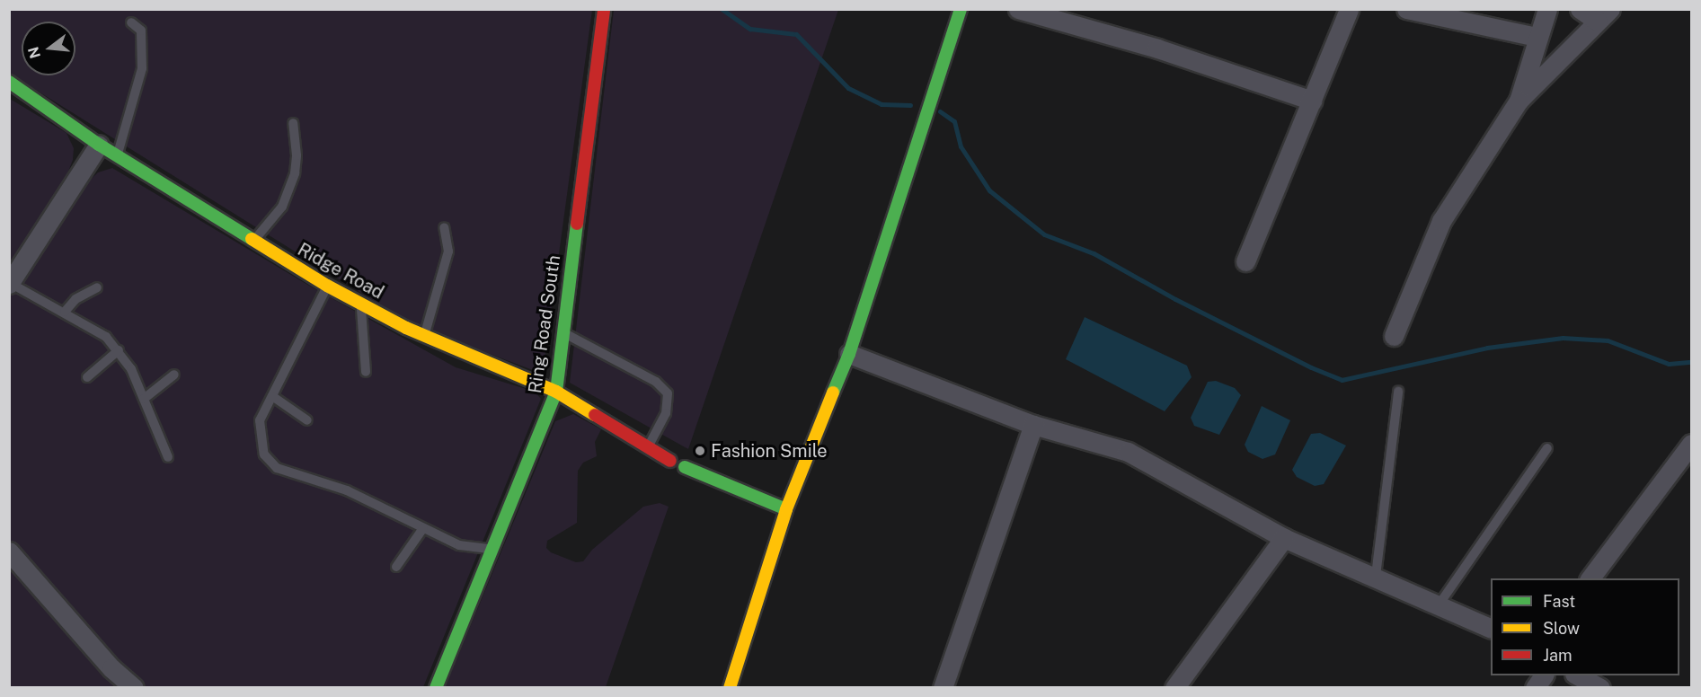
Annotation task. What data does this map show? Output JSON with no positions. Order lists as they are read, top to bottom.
{
  "streets": {
    "street": ["Ridge Road", "Ring Road South"]
  },
  "crossings": [
    ["Ridge Road", "Ring Road South"]
  ],
  "places": ["Fashion Smile"],
  "legend": ["Fast", "Slow", "Jam"],
  "north": "left"
}
